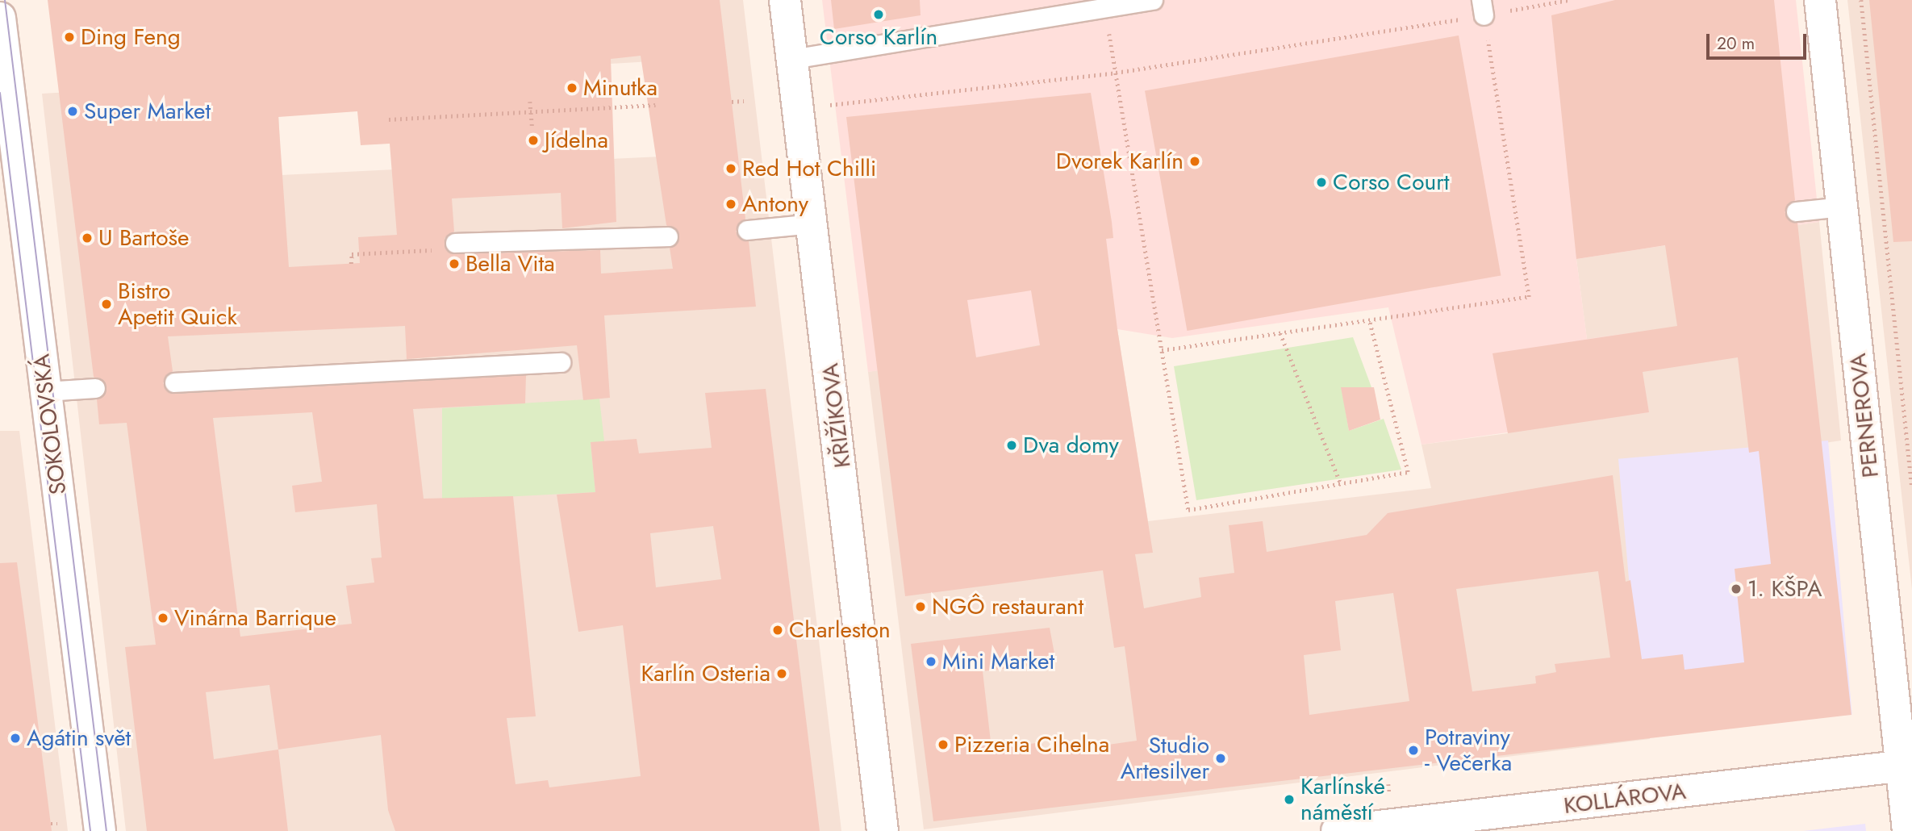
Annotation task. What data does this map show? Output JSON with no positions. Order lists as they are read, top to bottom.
{
  "streets": {
    "street": [
      "KŘIŽÍKOVA",
      "PERNEROVA",
      "SOKOLOVSKÁ",
      "KOLLÁROVA"
    ]
  },
  "crossings": [
    ["PERNEROVA", "KOLLÁROVA"]
  ],
  "places": [
    "Corso Karlín",
    "Ding Feng",
    "Minutka",
    "Super Market",
    "Jídelna",
    "Dvorek Karlín",
    "Red Hot Chilli",
    "Corso Court",
    "Antony",
    "U Bartoše",
    "Bella Vita",
    "Bistro Apetit Quick",
    "Dva domy",
    "1. KŠPA",
    "NGÔ restaurant",
    "Vinárna Barrique",
    "Charleston",
    "Mini Market",
    "Karlín Osteria",
    "Agátin svět",
    "Pizzeria Cihelna",
    "Potraviny - Večerka",
    "Studio Artesilver",
    "Karlínské náměstí"
  ],
  "scale_bar": "20 m"
}
